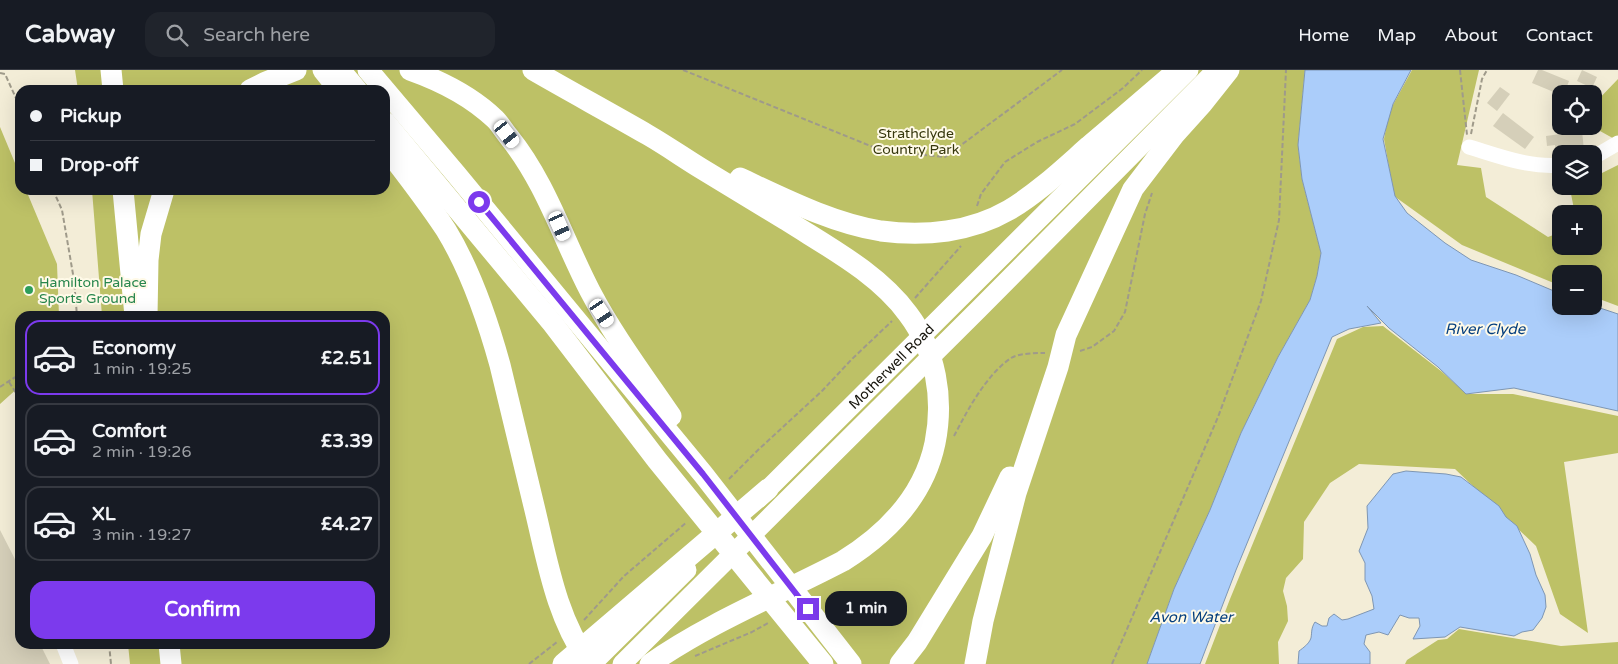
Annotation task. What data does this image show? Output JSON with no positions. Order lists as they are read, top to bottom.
{
  "streets": {
    "main road": ["Motherwell Road"]
  },
  "water": ["River Clyde", "Avon Water"],
  "parks": ["Strathclyde Country Park"],
  "places": ["Hamilton Palace Sports Ground"],
  "page": {
    "header": "Cabway",
    "search": "Search here",
    "nav": [
      "Home",
      "Map",
      "About",
      "Contact"
    ],
    "map_buttons": ["+", "−"],
    "banner": ["Pickup", "Drop-off"],
    "list": [
      {
        "name": "Economy",
        "note": "1 min · 19:25",
        "value": "£2.51"
      },
      {
        "name": "Comfort",
        "note": "2 min · 19:26",
        "value": "£3.39"
      },
      {
        "name": "XL",
        "note": "3 min · 19:27",
        "value": "£4.27"
      }
    ],
    "buttons": "Confirm",
    "bubble": "1 min"
  }
}
